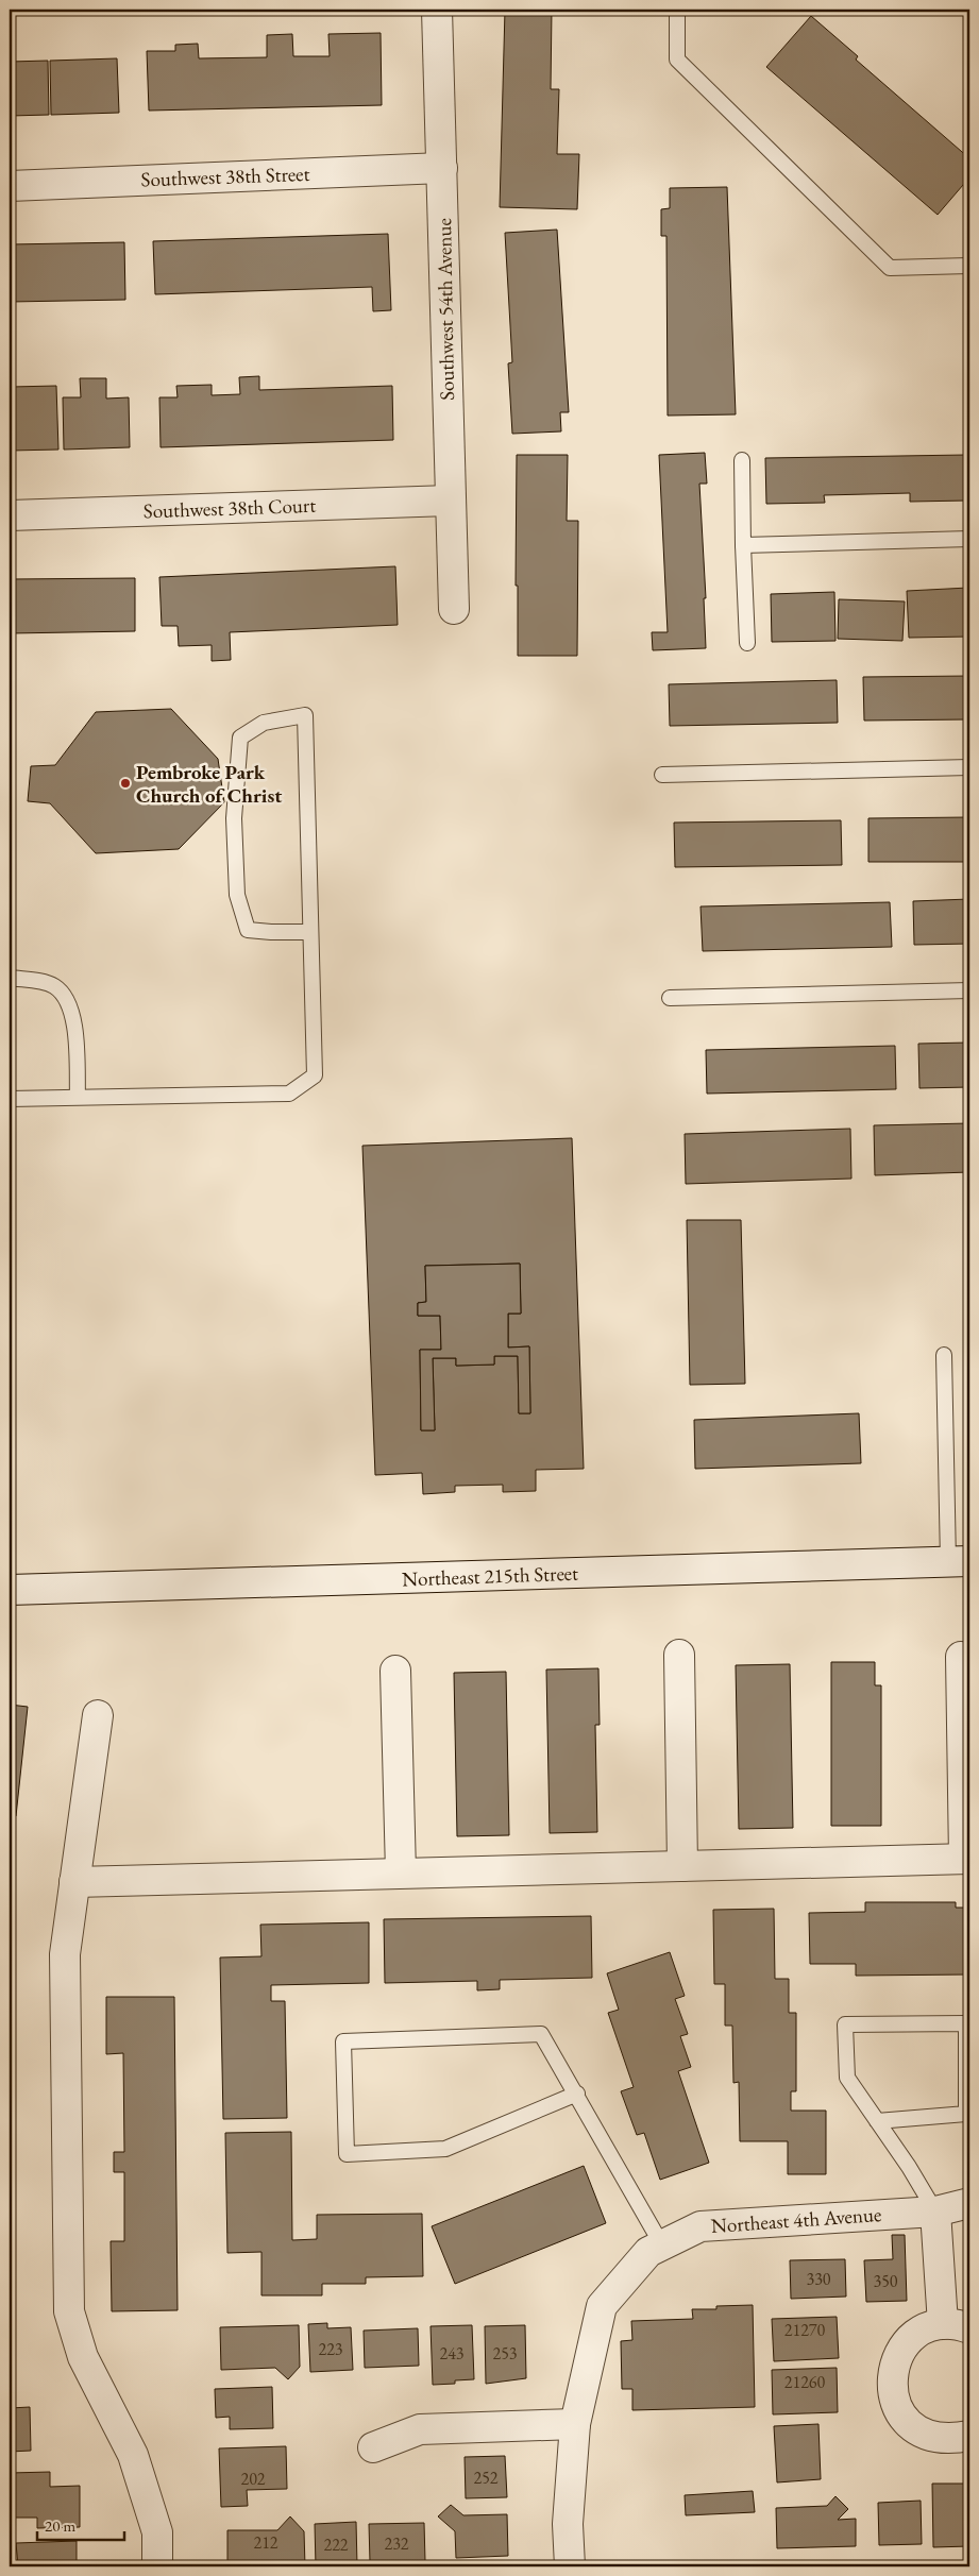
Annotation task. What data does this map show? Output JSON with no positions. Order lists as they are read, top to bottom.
{
  "streets": {
    "street": [
      "Southwest 38th Street",
      "Southwest 54th Avenue",
      "Southwest 38th Court",
      "Northeast 215th Street",
      "Northeast 4th Avenue"
    ]
  },
  "crossings": [
    ["Southwest 38th Street", "Southwest 54th Avenue"],
    ["Southwest 54th Avenue", "Southwest 38th Court"]
  ],
  "places": ["Pembroke Park Church of Christ"],
  "house_numbers": [
    "330",
    "350",
    "21270",
    "223",
    "243",
    "253",
    "21260",
    "252",
    "202",
    "212",
    "232",
    "222"
  ],
  "scale_bar": "20 m"
}
